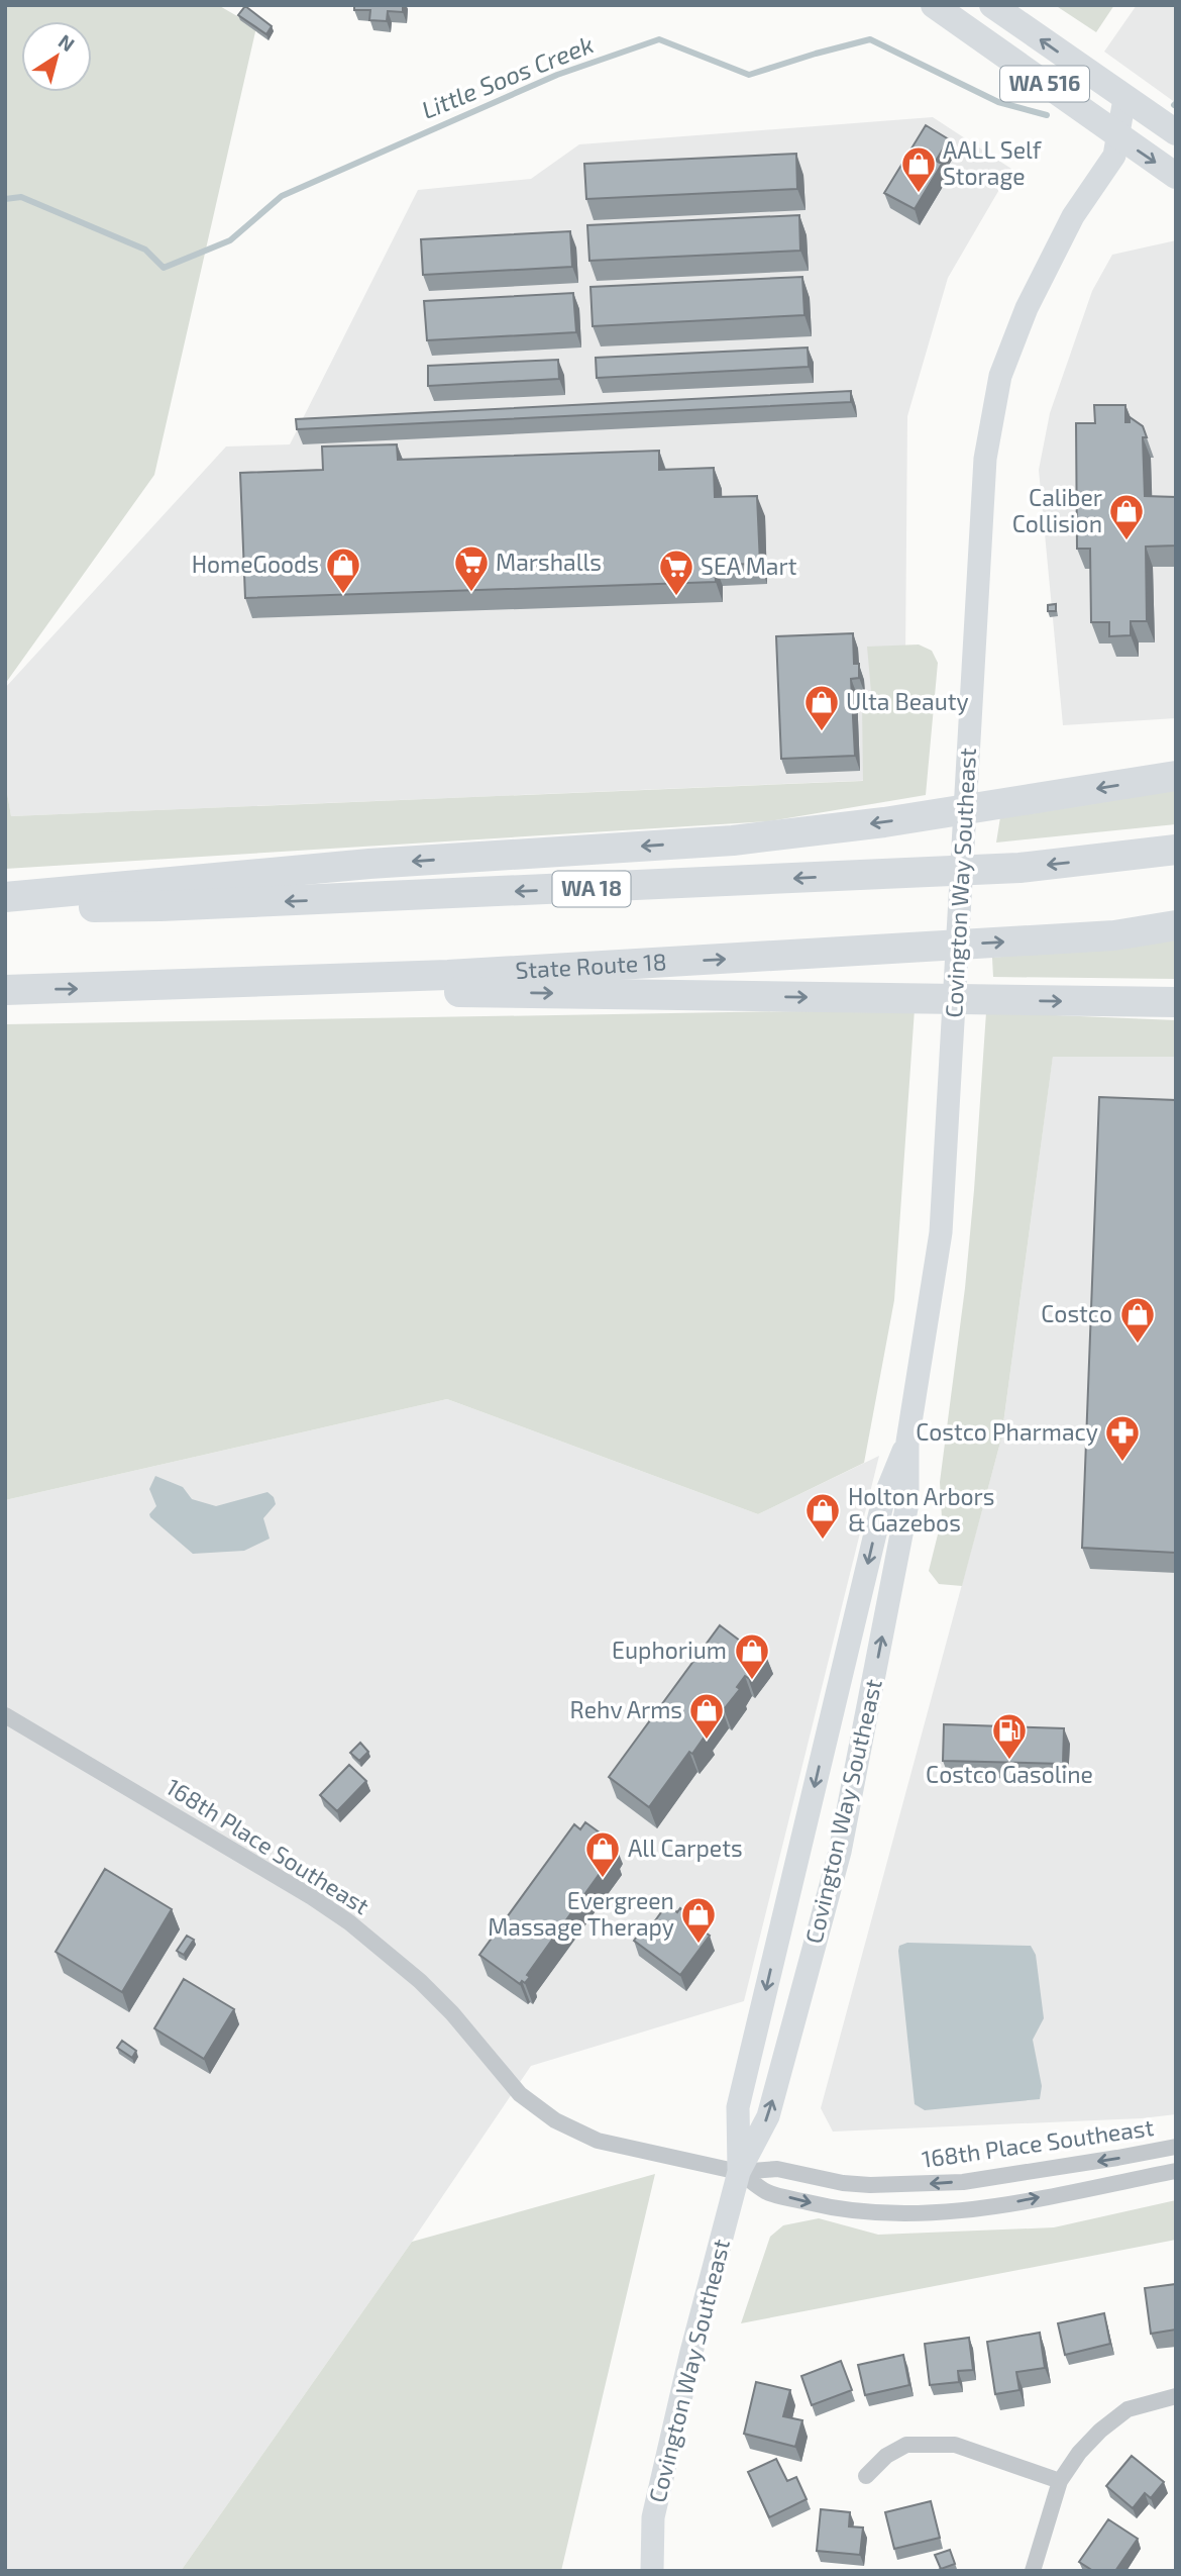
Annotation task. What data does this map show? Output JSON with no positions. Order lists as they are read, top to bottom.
{
  "streets": {
    "highway": ["WA 18", "State Route 18"],
    "main road": ["WA 516"],
    "street": ["Covington Way Southeast", "168th Place Southeast"]
  },
  "crossings": [
    ["WA 516", "Covington Way Southeast"],
    ["Covington Way Southeast", "168th Place Southeast"]
  ],
  "water": ["Little Soos Creek"],
  "places": {
    "shop": [
      "AALL Self Storage",
      "Caliber Collision",
      "HomeGoods",
      "Ulta Beauty",
      "Costco",
      "Holton Arbors & Gazebos",
      "Euphorium",
      "Rehv Arms",
      "All Carpets",
      "Evergreen Massage Therapy"
    ],
    "supermarket": ["Marshalls", "SEA Mart"],
    "pharmacy": ["Costco Pharmacy"],
    "fuel station": ["Costco Gasoline"]
  },
  "north": "top right"
}
